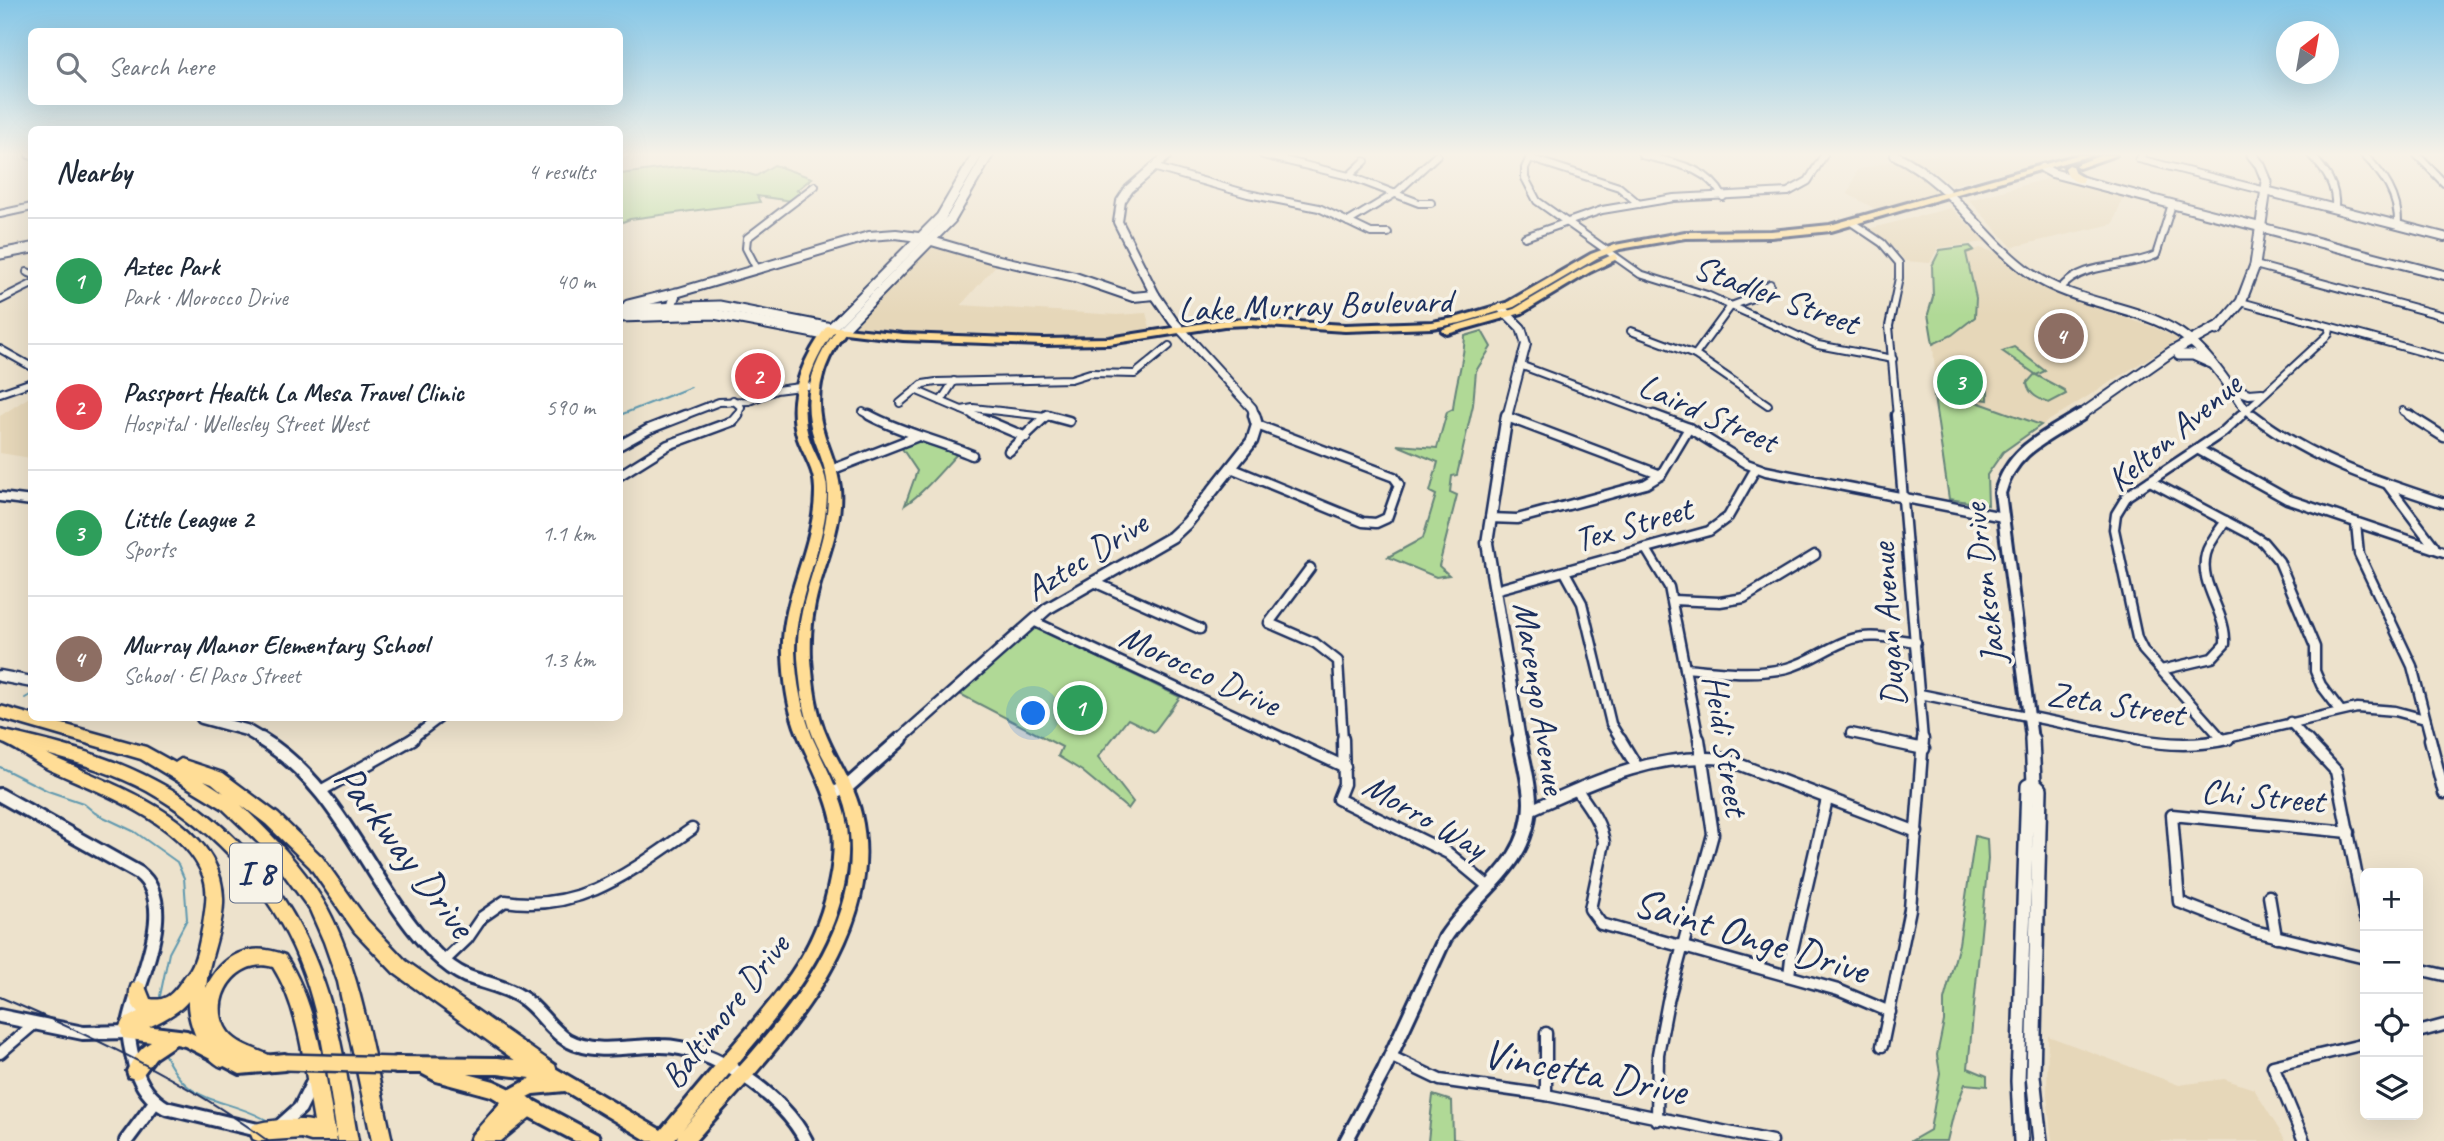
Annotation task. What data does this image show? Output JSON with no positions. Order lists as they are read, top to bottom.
{
  "streets": {
    "highway": ["I 8"],
    "main road": ["Lake Murray Boulevard", "Jackson Drive", "Baltimore Drive"],
    "street": [
      "Stadler Street",
      "Laird Street",
      "Kelton Avenue",
      "Tex Street",
      "Aztec Drive",
      "Dugan Avenue",
      "Morocco Drive",
      "Marengo Avenue",
      "Zeta Street",
      "Heidi Street",
      "Chi Street",
      "Morro Way",
      "Parkway Drive",
      "Saint Onge Drive",
      "Vincetta Drive"
    ]
  },
  "crossings": [
    ["Stadler Street", "Lake Murray Boulevard"],
    ["Stadler Street", "Dugan Avenue"],
    ["Lake Murray Boulevard", "Dugan Avenue"],
    ["Lake Murray Boulevard", "Marengo Avenue"],
    ["Lake Murray Boulevard", "Baltimore Drive"],
    ["Laird Street", "Tex Street"],
    ["Laird Street", "Jackson Drive"],
    ["Laird Street", "Dugan Avenue"],
    ["Laird Street", "Marengo Avenue"],
    ["Kelton Avenue", "Zeta Street"],
    ["Tex Street", "Marengo Avenue"],
    ["Tex Street", "Heidi Street"],
    ["Aztec Drive", "Morocco Drive"],
    ["Aztec Drive", "Baltimore Drive"],
    ["Jackson Drive", "Zeta Street"],
    ["Dugan Avenue", "Zeta Street"],
    ["Dugan Avenue", "Saint Onge Drive"],
    ["Morocco Drive", "Morro Way"],
    ["Marengo Avenue", "Morro Way"],
    ["Marengo Avenue", "Vincetta Drive"],
    ["Heidi Street", "Saint Onge Drive"],
    ["Heidi Street", "Vincetta Drive"],
    ["Parkway Drive", "Baltimore Drive"]
  ],
  "north": "top right",
  "page": {
    "search": "Search here",
    "heading": ["Nearby", "4 results"],
    "list": [
      {
        "mark": "1",
        "name": "Aztec Park",
        "note": "Park · Morocco Drive",
        "value": "40 m"
      },
      {
        "mark": "2",
        "name": "Passport Health La Mesa Travel Clinic",
        "note": "Hospital · Wellesley Street West",
        "value": "590 m"
      },
      {
        "mark": "3",
        "name": "Little League 2",
        "note": "Sports",
        "value": "1.1 km"
      },
      {
        "mark": "4",
        "name": "Murray Manor Elementary School",
        "note": "School · El Paso Street",
        "value": "1.3 km"
      }
    ],
    "pins": [
      "4",
      "2",
      "3",
      "1"
    ],
    "map_buttons": ["+", "−"]
  }
}
